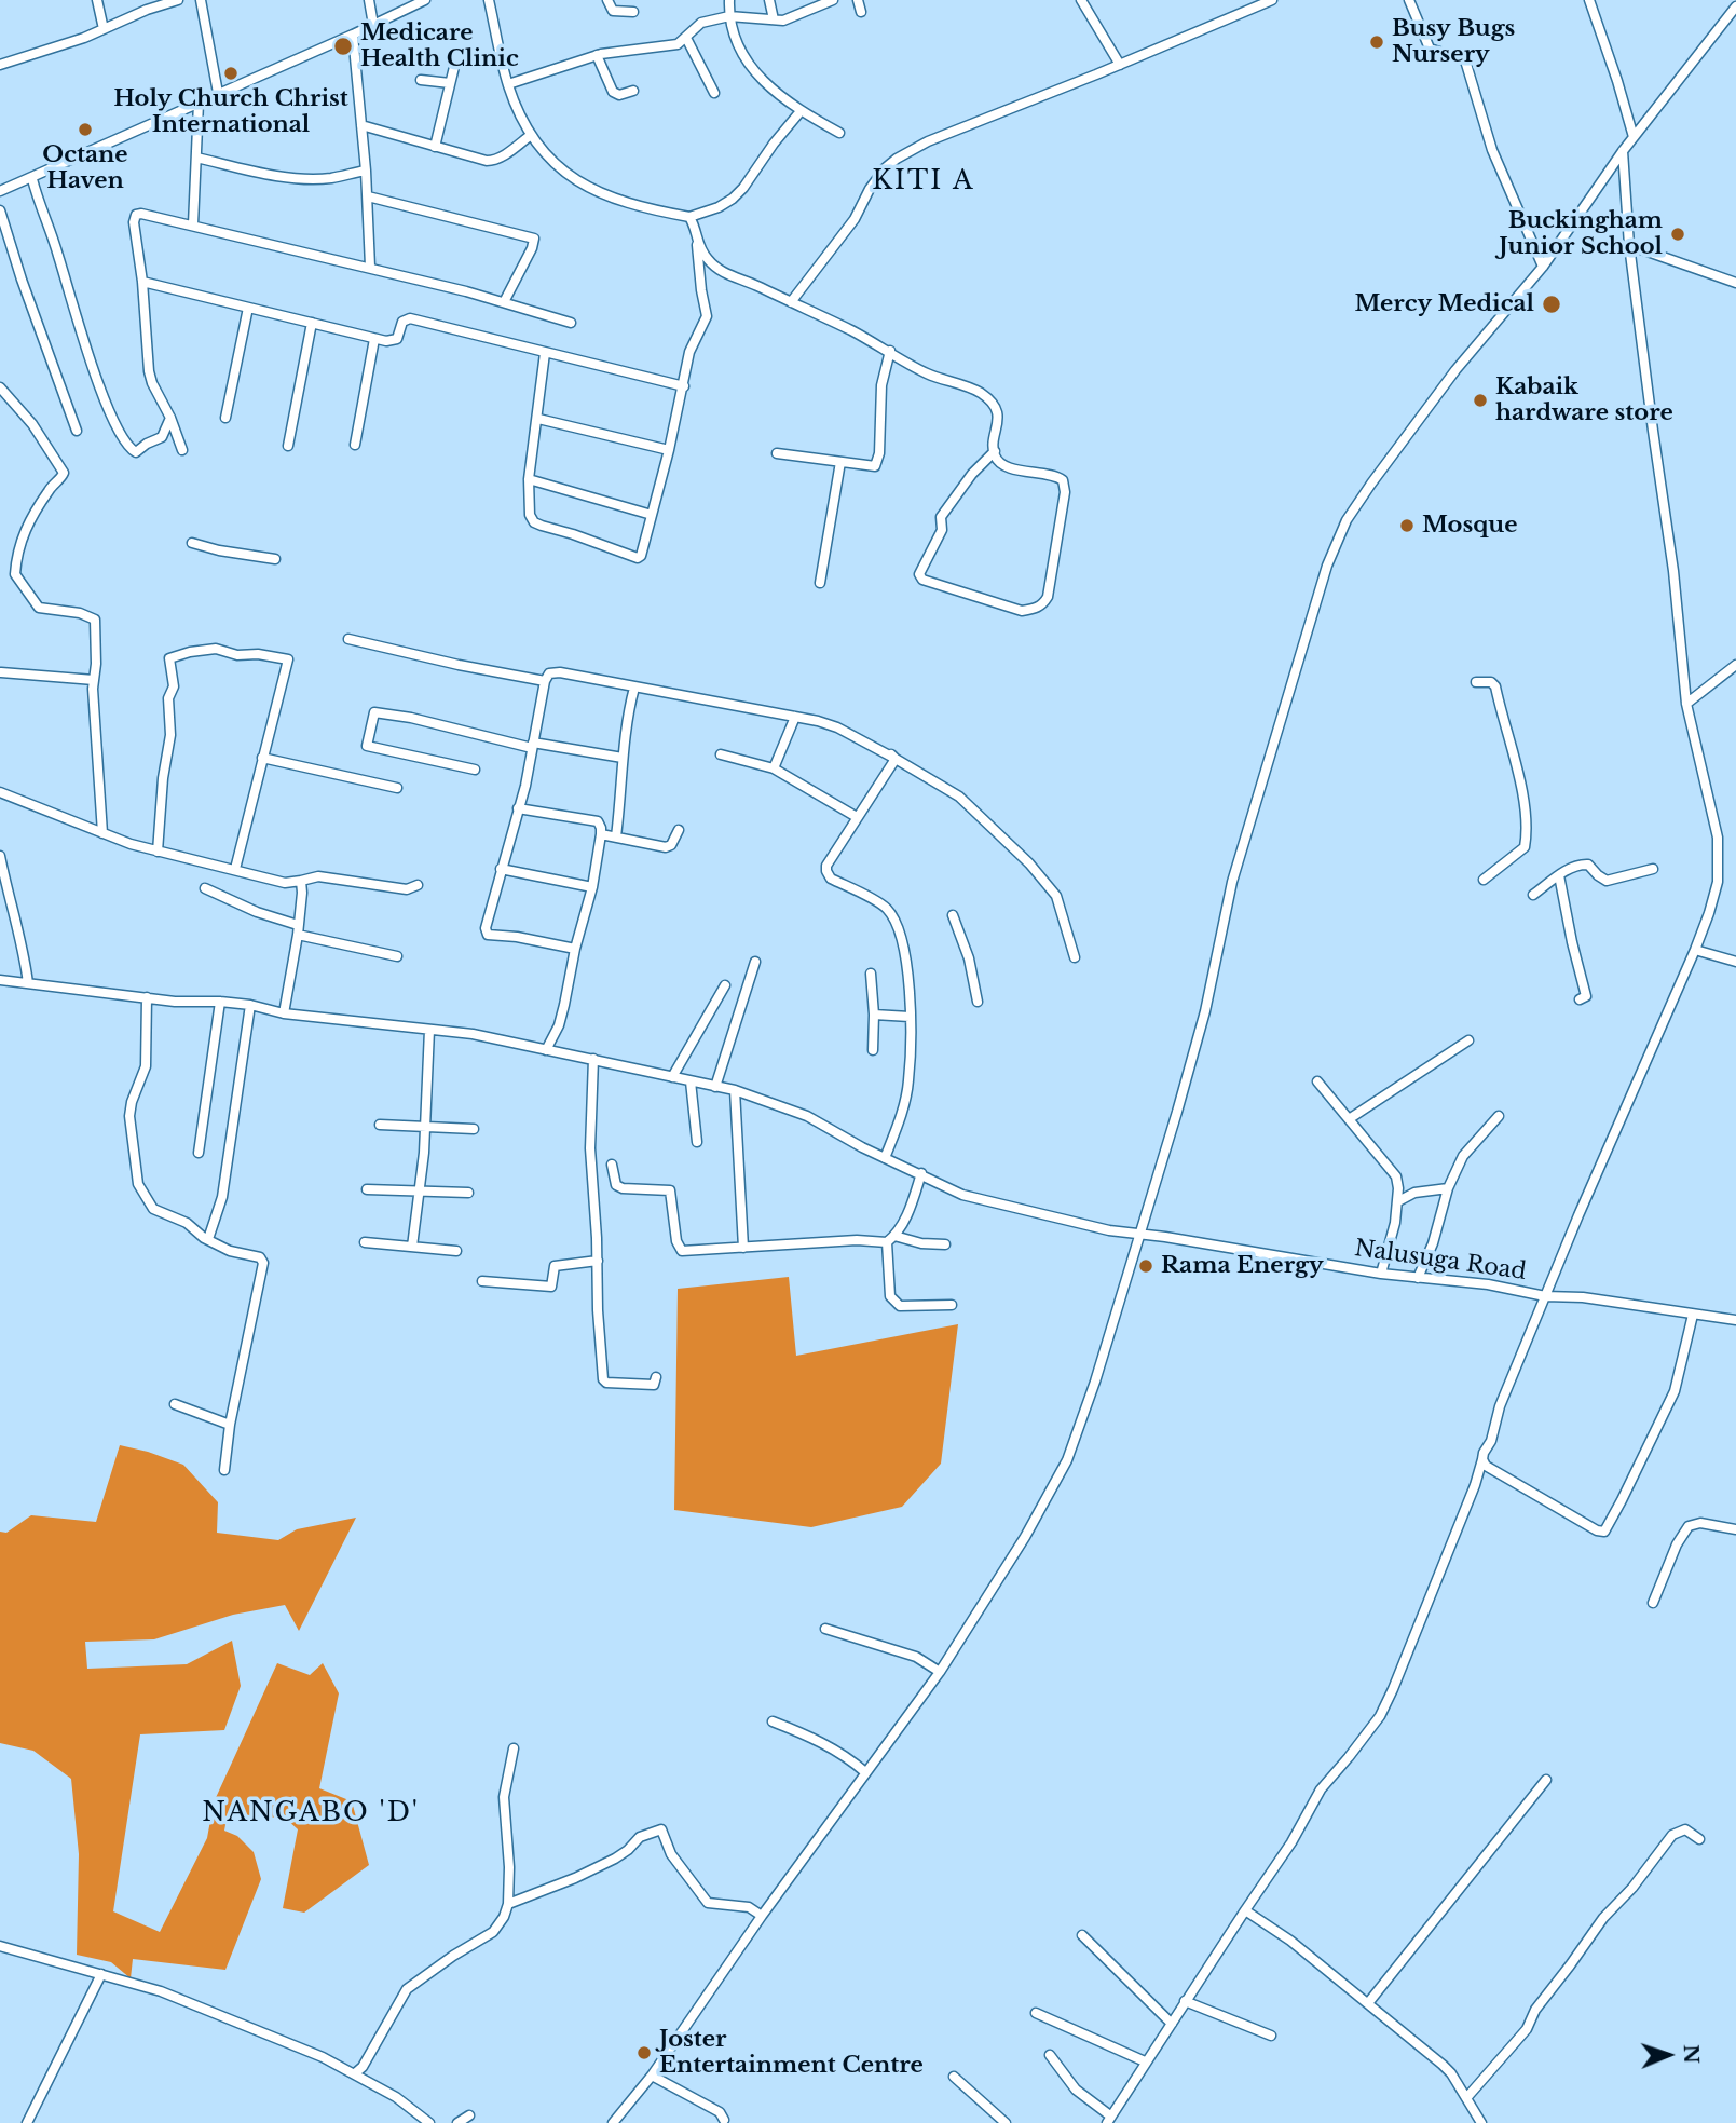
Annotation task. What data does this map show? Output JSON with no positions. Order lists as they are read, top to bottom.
{
  "streets": {
    "street": ["Nalusuga Road"]
  },
  "districts": ["KITI A", "NANGABO 'D'"],
  "places": [
    "Busy Bugs Nursery",
    "Medicare Health Clinic",
    "Holy Church Christ International",
    "Octane Haven",
    "Buckingham Junior School",
    "Mercy Medical",
    "Kabaik hardware store",
    "Mosque",
    "Rama Energy",
    "Joster Entertainment Centre"
  ],
  "north": "right"
}
